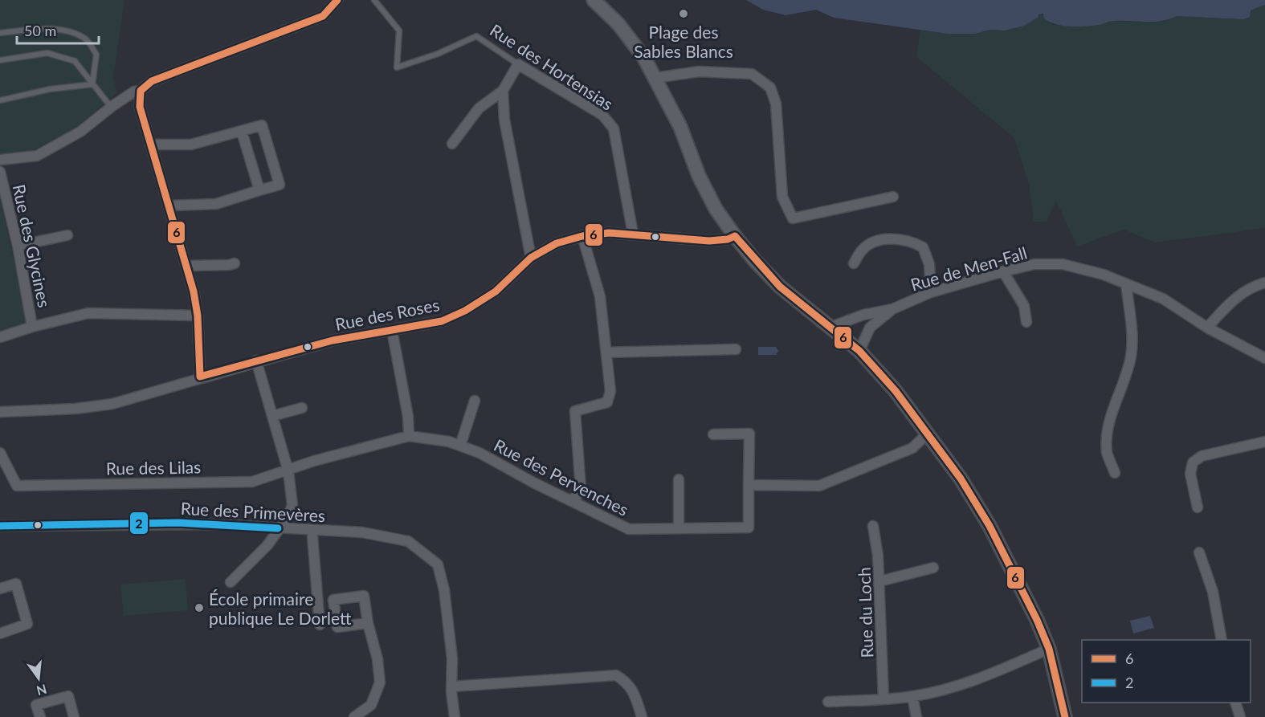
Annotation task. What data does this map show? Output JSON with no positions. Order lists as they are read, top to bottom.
{
  "streets": {
    "street": [
      "Rue des Hortensias",
      "Rue des Glycines",
      "Rue de Men-Fall",
      "Rue des Roses",
      "Rue des Lilas",
      "Rue des Pervenches",
      "Rue des Primevères",
      "Rue du Loch"
    ]
  },
  "crossings": [
    ["Rue des Hortensias", "Rue des Roses"],
    ["Rue des Lilas", "Rue des Pervenches"]
  ],
  "places": ["Plage des Sables Blancs", "École primaire publique Le Dorlett"],
  "lines": ["transit line 6", "transit line 2"],
  "legend": ["6", "2"],
  "scale_bar": "50 m",
  "north": "bottom"
}
